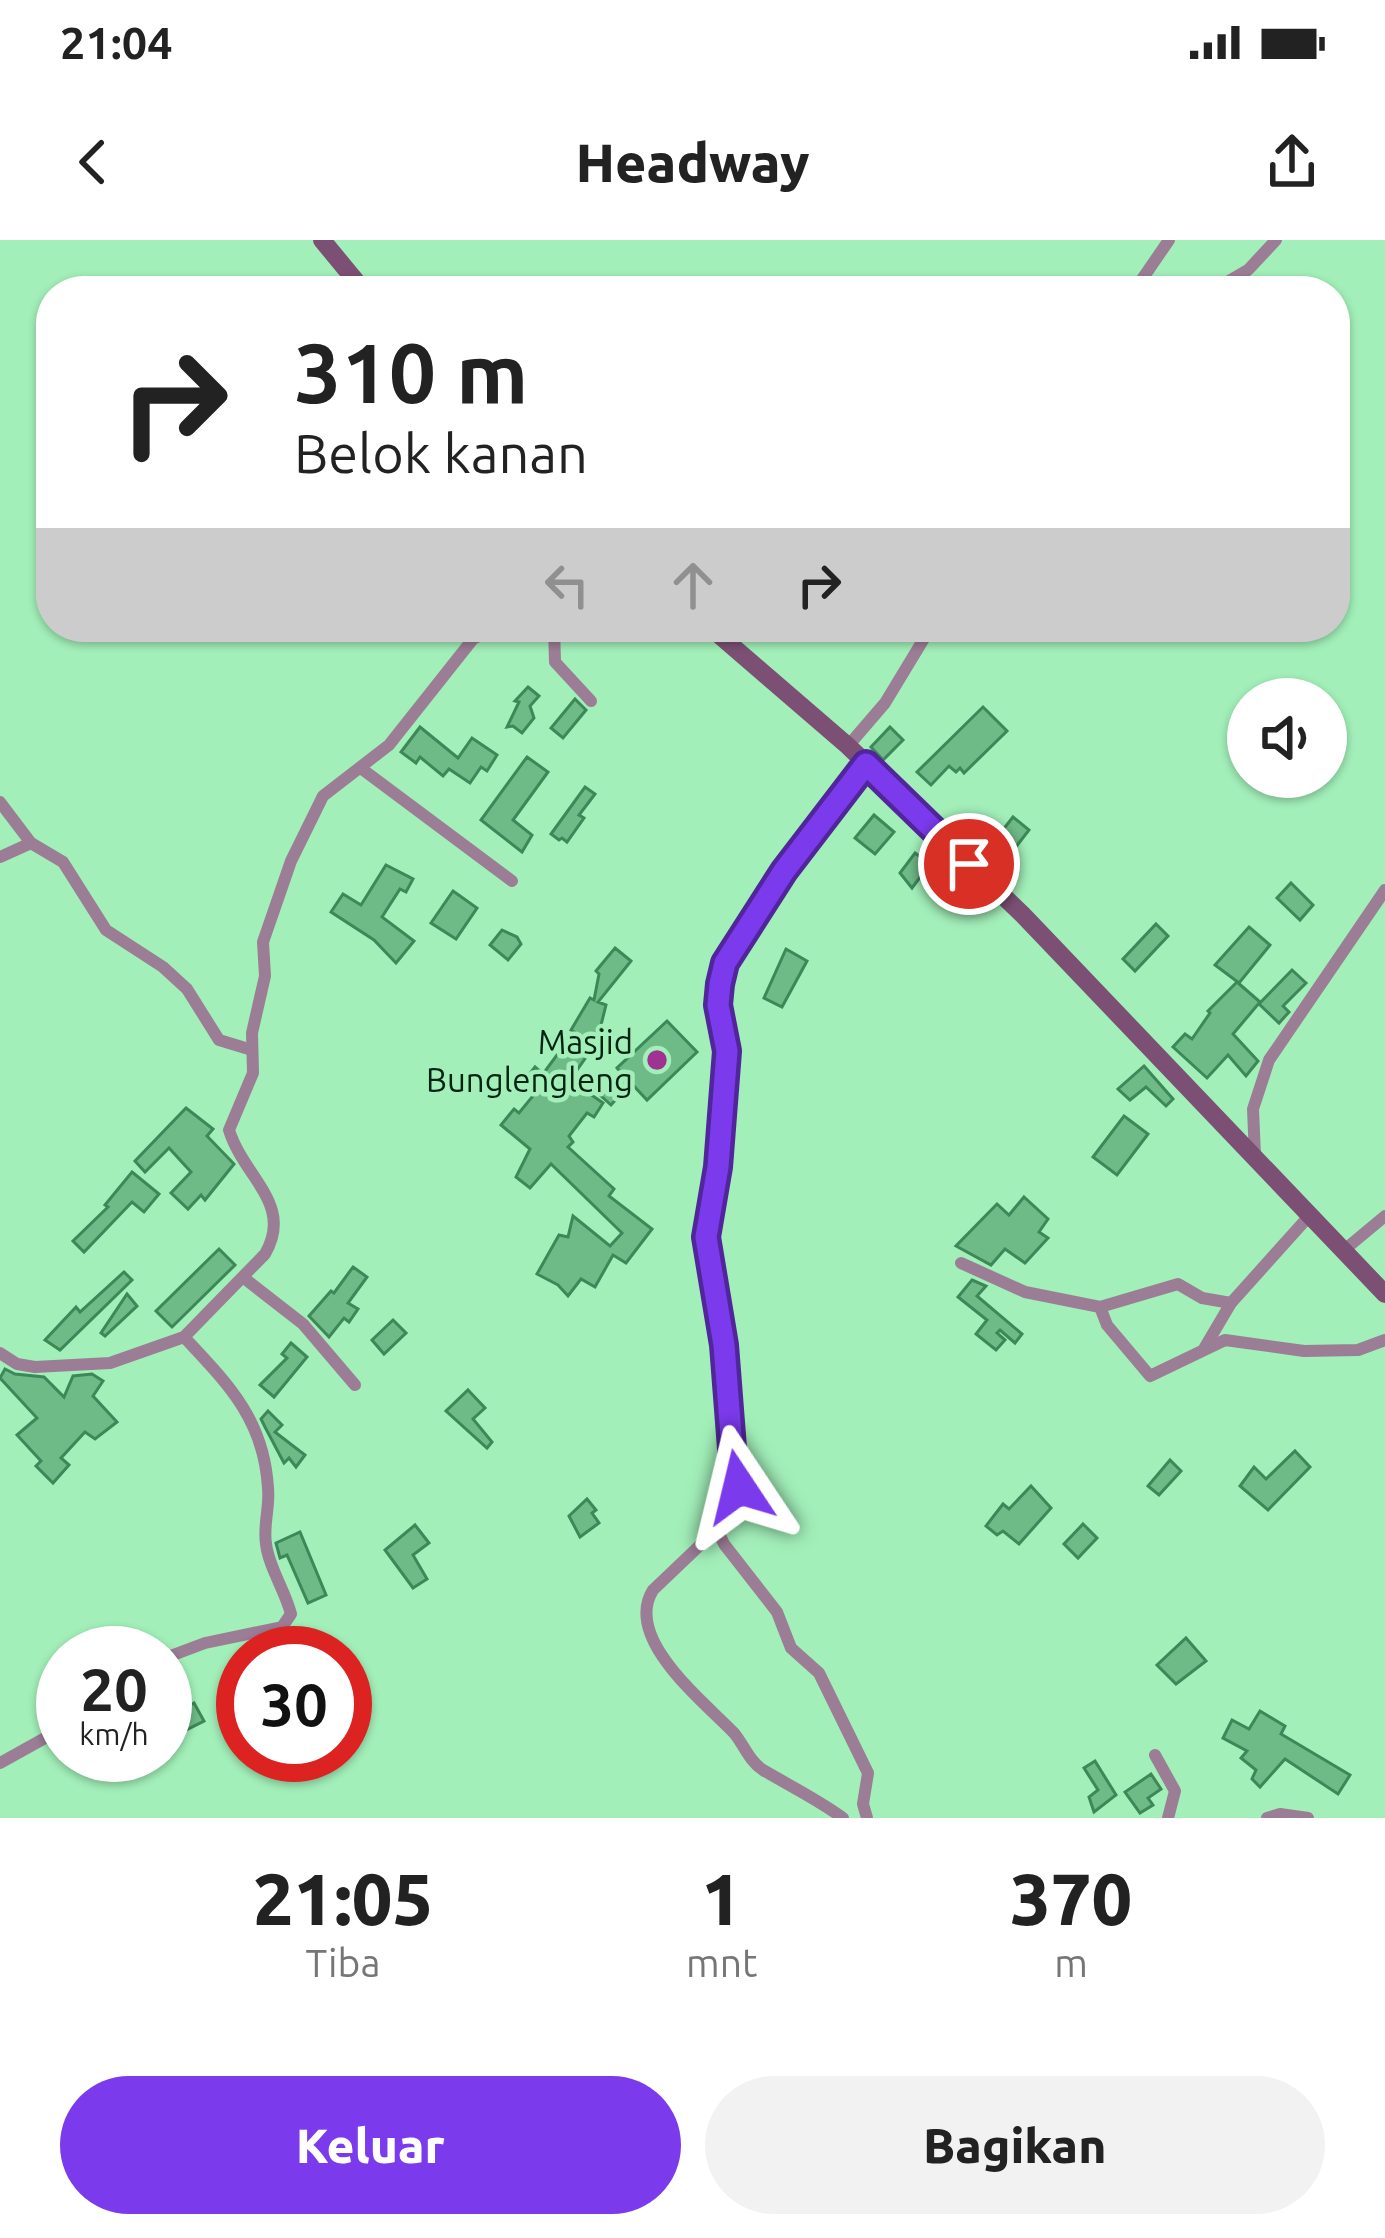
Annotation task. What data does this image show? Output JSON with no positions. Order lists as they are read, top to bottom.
{
  "places": ["Masjid Bunglengleng"],
  "page": {
    "status": "21:04",
    "header": "Headway",
    "turn": ["310 m", "Belok kanan"],
    "speed": "20 km/h",
    "limit": "30",
    "eta": [
      "21:05",
      "Tiba",
      "1",
      "mnt",
      "370",
      "m"
    ],
    "buttons": ["Keluar", "Bagikan"]
  }
}
